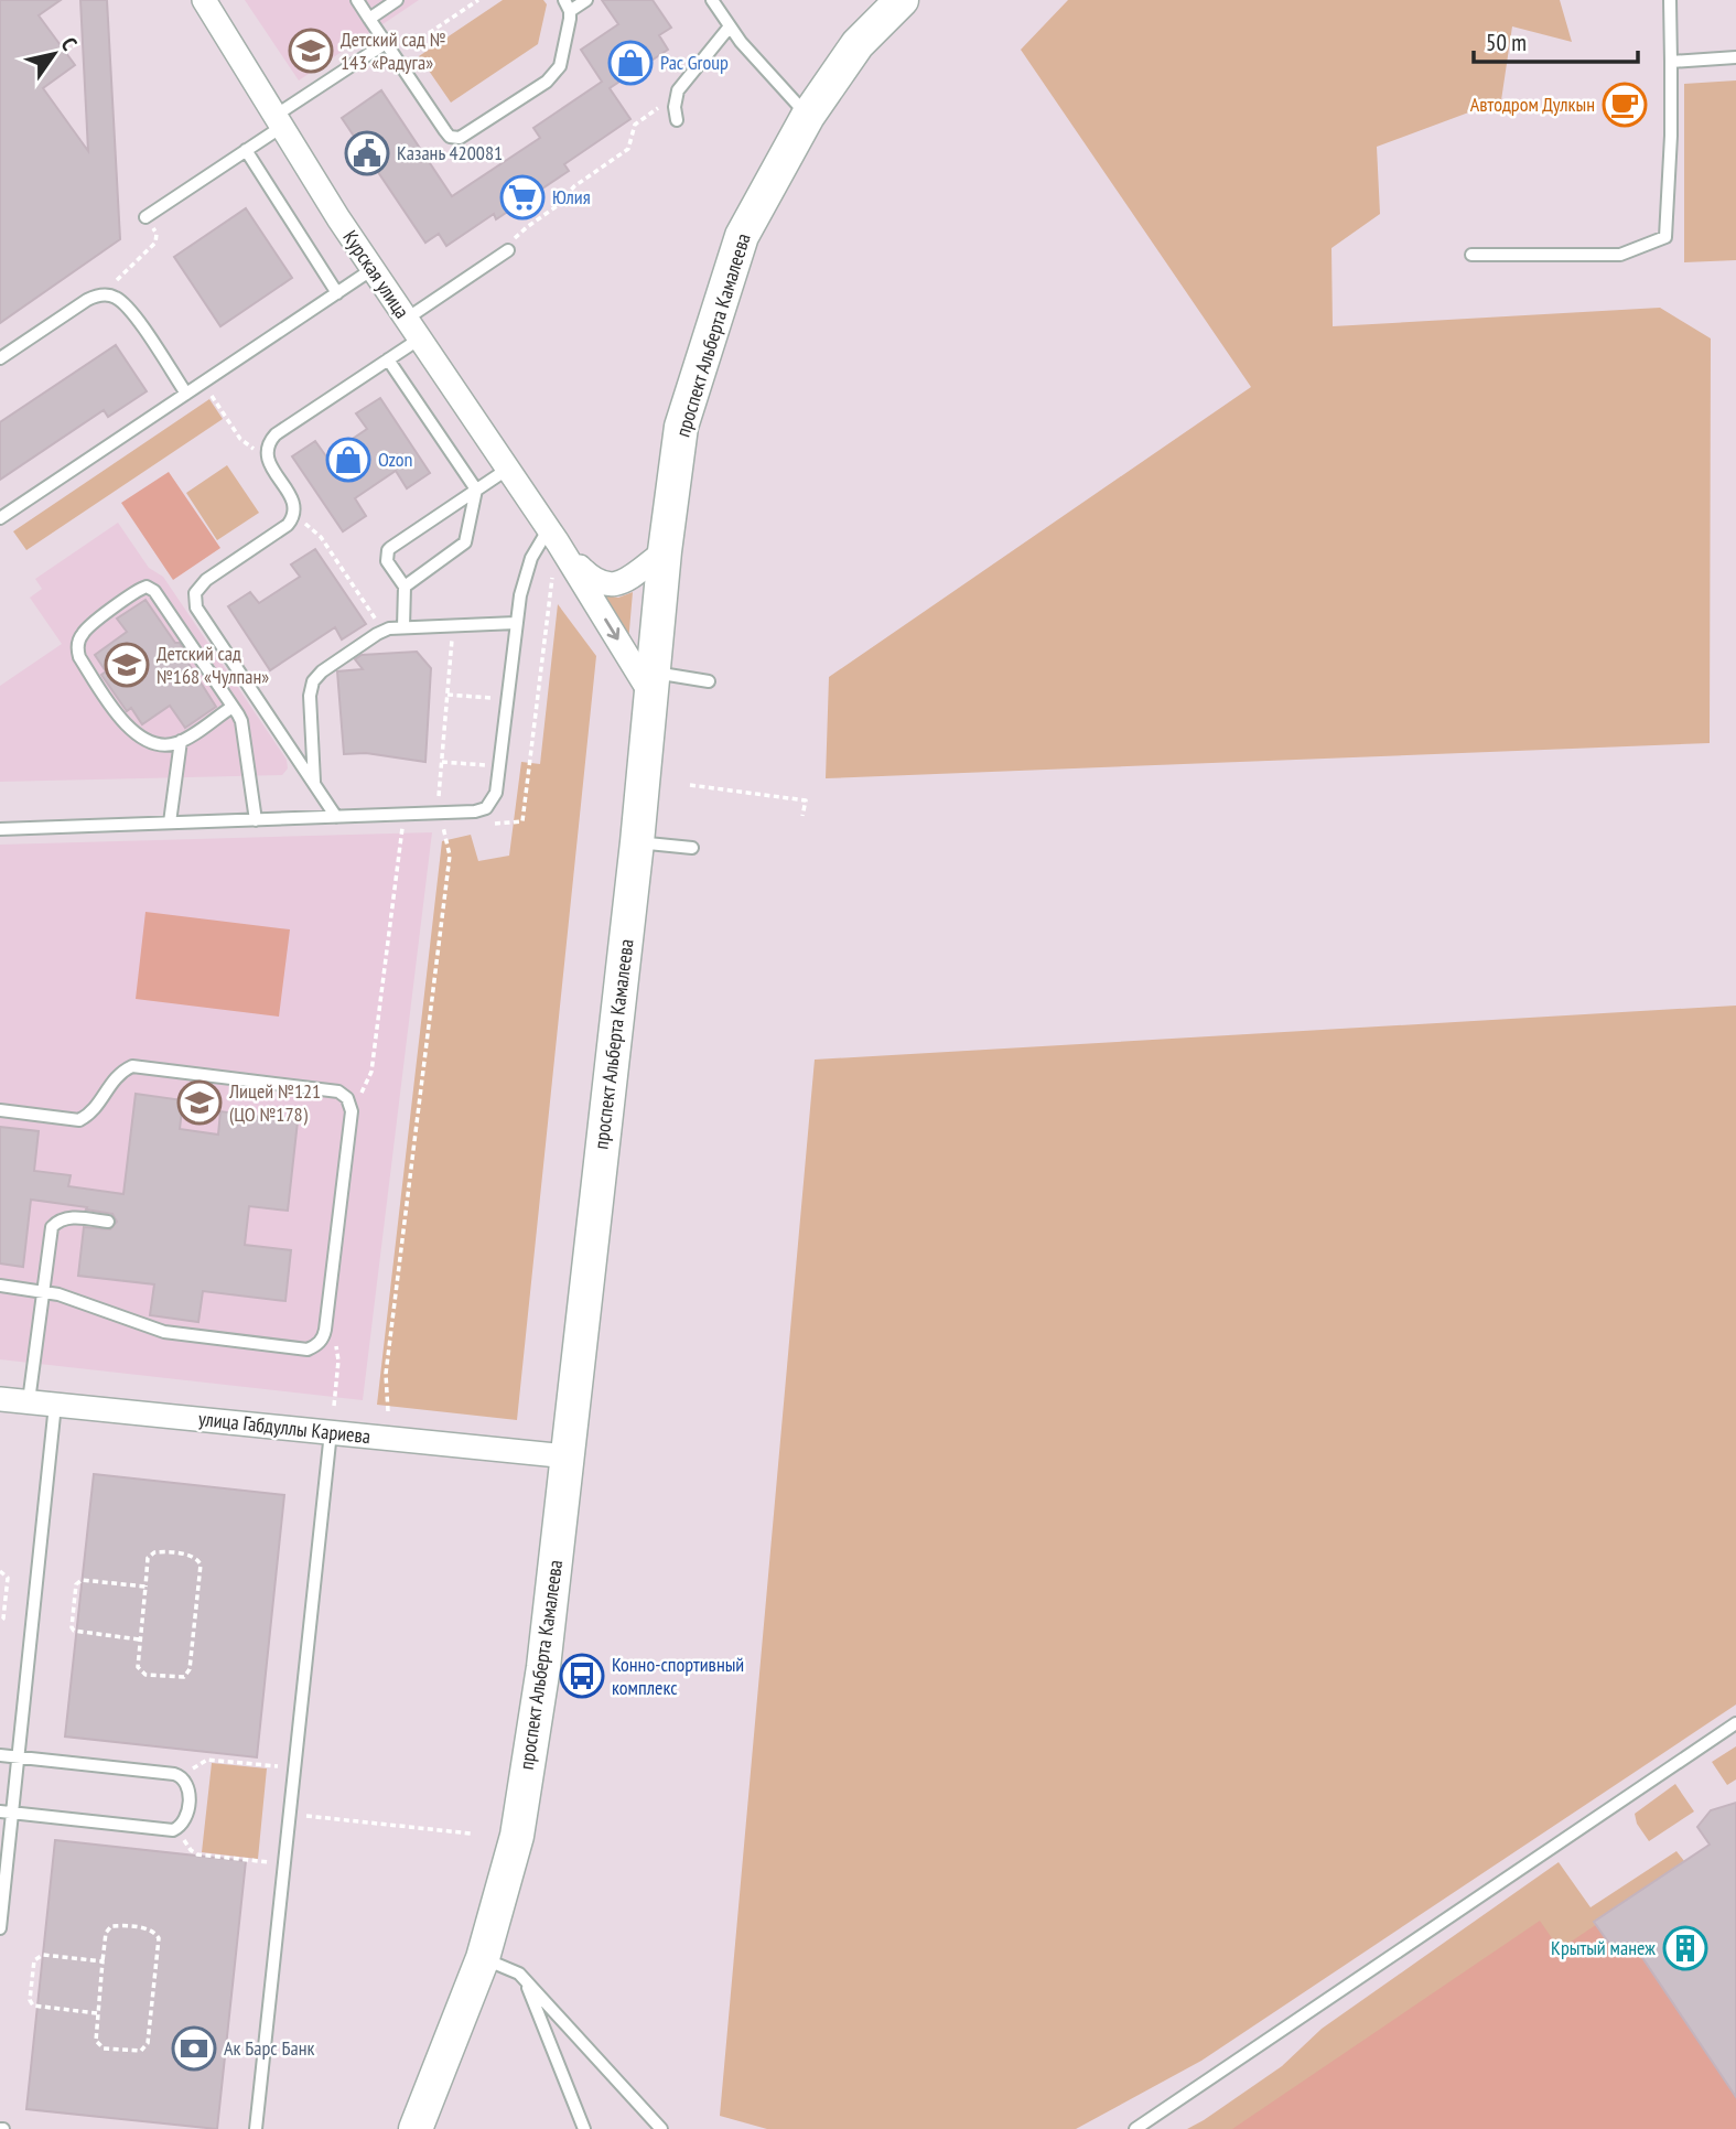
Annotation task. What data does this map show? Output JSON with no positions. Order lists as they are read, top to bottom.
{
  "streets": {
    "main road": ["проспект Альберта Камалеева"],
    "street": ["Курская улица", "улица Габдуллы Кариева"]
  },
  "crossings": [
    ["Курская улица", "проспект Альберта Камалеева"],
    ["проспект Альберта Камалеева", "улица Габдуллы Кариева"]
  ],
  "places": {
    "school or university": ["Детский сад № 143 «Радуга»", "Детский сад №168 «Чулпан»", "Лицей №121 (ЦО №178)"],
    "shop": ["Pac Group", "Ozon"],
    "cafe": ["Автодром Дулкын"],
    "public building": ["Казань 420081"],
    "supermarket": ["Юлия"],
    "bus stop": ["Конно-спортивный комплекс"],
    "building": ["Крытый манеж"],
    "bank": ["Ак Барс Банк"]
  },
  "scale_bar": "50 m",
  "north": "top right"
}
